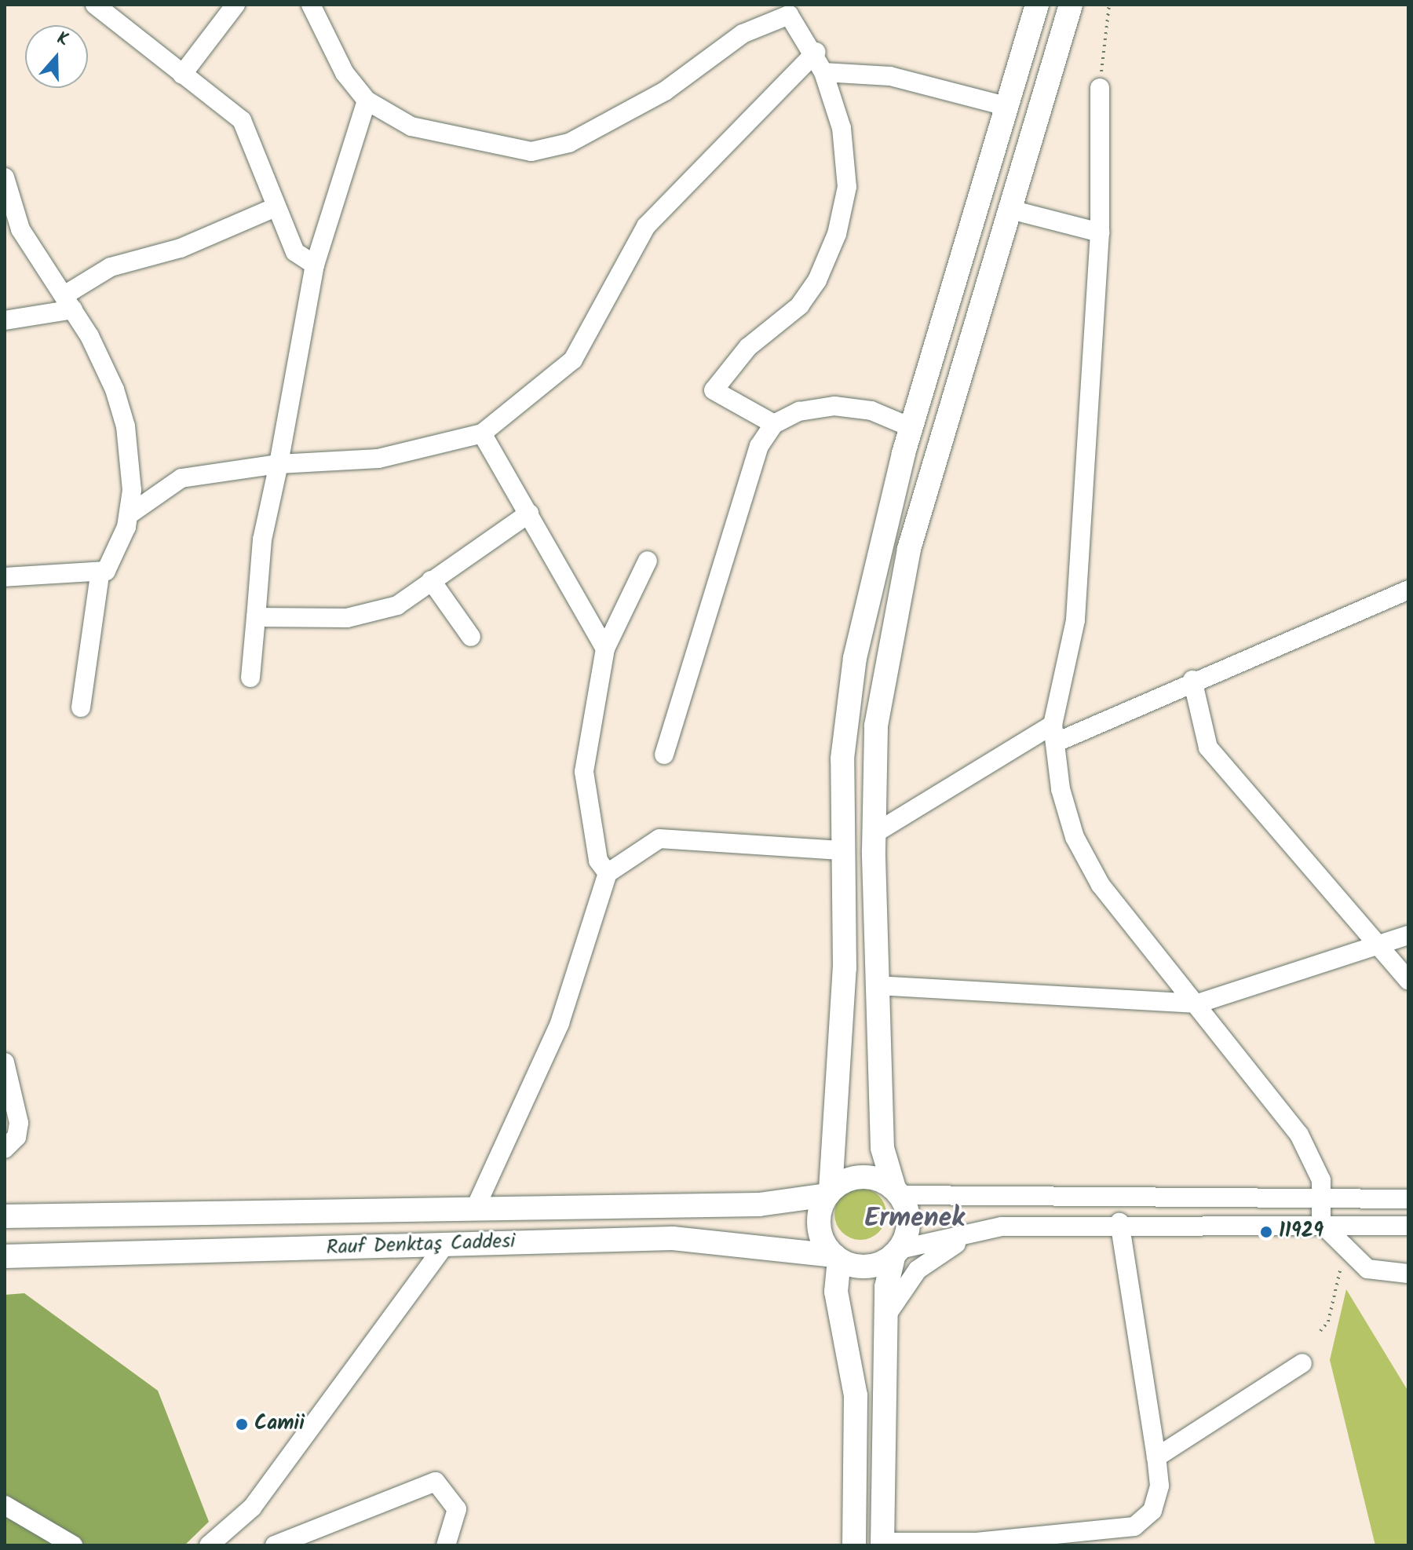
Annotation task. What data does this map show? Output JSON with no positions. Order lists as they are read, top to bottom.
{
  "streets": {
    "main road": ["Rauf Denktaş Caddesi"]
  },
  "districts": ["Ermenek"],
  "places": ["11929", "Camii"],
  "north": "top"
}
